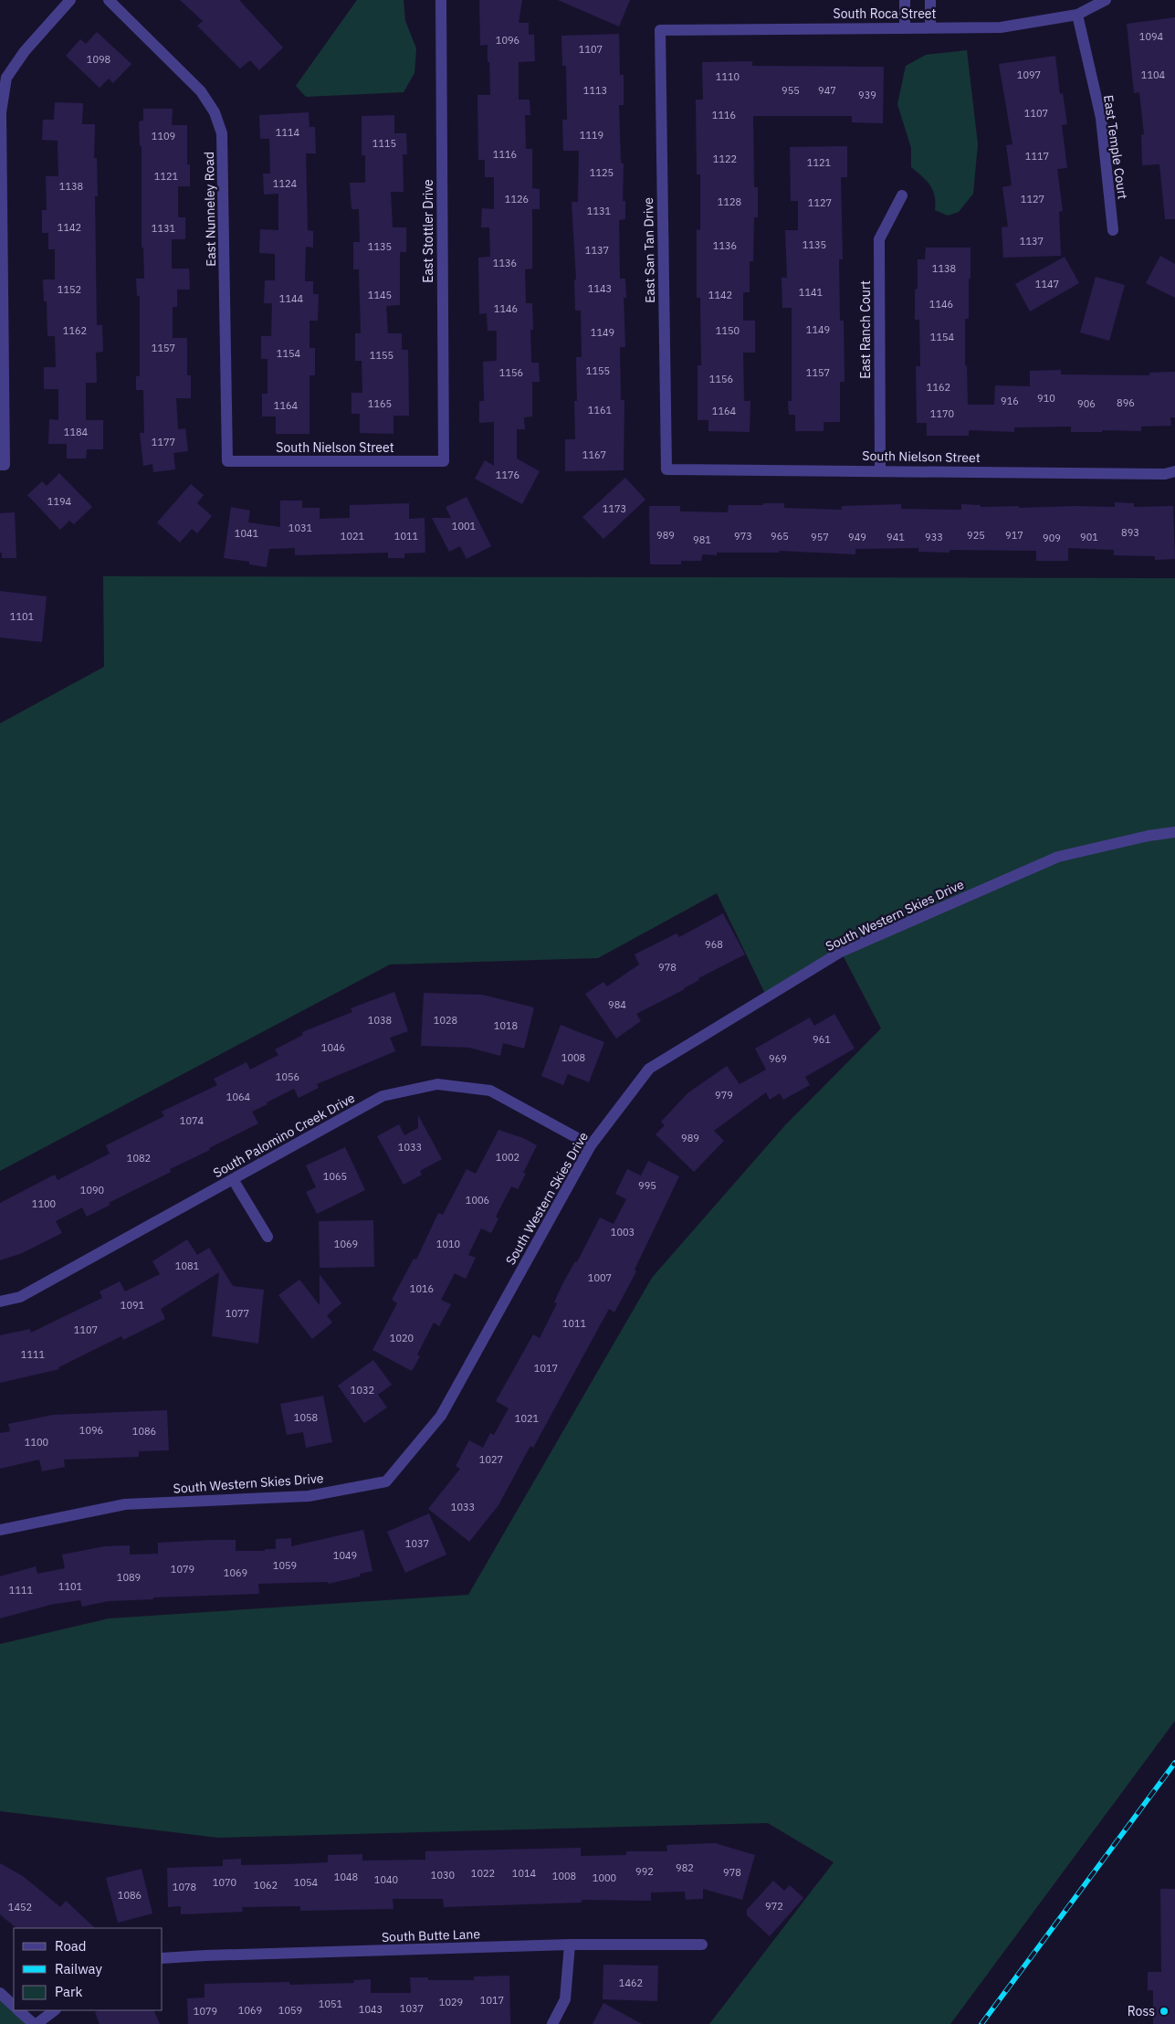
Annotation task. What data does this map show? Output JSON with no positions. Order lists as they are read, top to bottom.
{
  "streets": {
    "street": [
      "South Roca Street",
      "East Temple Court",
      "East Nunneley Road",
      "East Stottler Drive",
      "East San Tan Drive",
      "East Ranch Court",
      "South Nielson Street",
      "South Western Skies Drive",
      "South Palomino Creek Drive",
      "South Butte Lane"
    ]
  },
  "crossings": [
    ["South Roca Street", "East Temple Court"],
    ["South Roca Street", "East San Tan Drive"],
    ["East Nunneley Road", "South Nielson Street"],
    ["East Stottler Drive", "South Nielson Street"],
    ["East San Tan Drive", "South Nielson Street"],
    ["East Ranch Court", "South Nielson Street"],
    ["South Western Skies Drive", "South Palomino Creek Drive"]
  ],
  "places": ["Ross"],
  "house_numbers": [
    "1094",
    "1096",
    "1107",
    "1098",
    "1097",
    "1104",
    "1110",
    "1113",
    "955",
    "947",
    "939",
    "1107",
    "1116",
    "1114",
    "1119",
    "1109",
    "1115",
    "1116",
    "1117",
    "1122",
    "1121",
    "1125",
    "1121",
    "1124",
    "1138",
    "1126",
    "1127",
    "1128",
    "1127",
    "1131",
    "1142",
    "1131",
    "1137",
    "1135",
    "1136",
    "1135",
    "1137",
    "1136",
    "1138",
    "1147",
    "1143",
    "1152",
    "1141",
    "1145",
    "1142",
    "1144",
    "1146",
    "1146",
    "1149",
    "1162",
    "1150",
    "1149",
    "1154",
    "1157",
    "1154",
    "1155",
    "1155",
    "1156",
    "1157",
    "1156",
    "1162",
    "910",
    "916",
    "896",
    "1165",
    "906",
    "1164",
    "1161",
    "1164",
    "1170",
    "1184",
    "1177",
    "1167",
    "1176",
    "1194",
    "1173",
    "1001",
    "1031",
    "893",
    "1041",
    "989",
    "925",
    "917",
    "1021",
    "1011",
    "973",
    "965",
    "957",
    "949",
    "941",
    "933",
    "901",
    "909",
    "981",
    "1101",
    "968",
    "978",
    "984",
    "1038",
    "1028",
    "1018",
    "961",
    "1046",
    "1008",
    "969",
    "1056",
    "979",
    "1064",
    "1074",
    "989",
    "1033",
    "1002",
    "1082",
    "1065",
    "995",
    "1090",
    "1006",
    "1100",
    "1003",
    "1069",
    "1010",
    "1081",
    "1007",
    "1016",
    "1091",
    "1077",
    "1011",
    "1107",
    "1020",
    "1111",
    "1017",
    "1032",
    "1058",
    "1021",
    "1096",
    "1086",
    "1100",
    "1027",
    "1033",
    "1037",
    "1049",
    "1059",
    "1079",
    "1069",
    "1089",
    "1101",
    "1111",
    "982",
    "992",
    "978",
    "1022",
    "1014",
    "1030",
    "1008",
    "1048",
    "1000",
    "1040",
    "1070",
    "1054",
    "1062",
    "1078",
    "1086",
    "972",
    "1452",
    "1462",
    "1017",
    "1029",
    "1051",
    "1037",
    "1043",
    "1069",
    "1059",
    "1079"
  ],
  "legend": ["Road", "Railway", "Park"]
}
